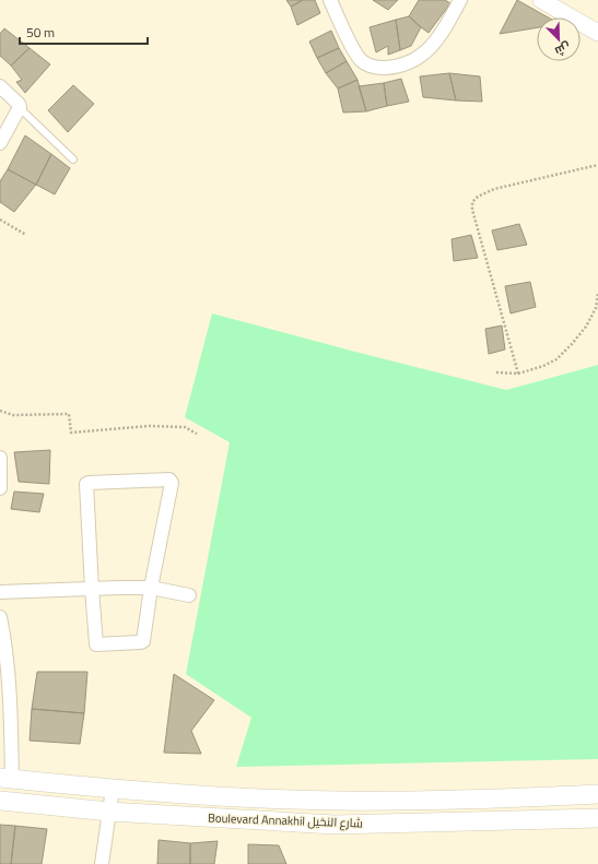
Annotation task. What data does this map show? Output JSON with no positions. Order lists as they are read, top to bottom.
{
  "streets": {
    "main road": ["Boulevard Annakhil شارع النخيل"]
  },
  "scale_bar": "50 m",
  "north": "bottom right"
}
